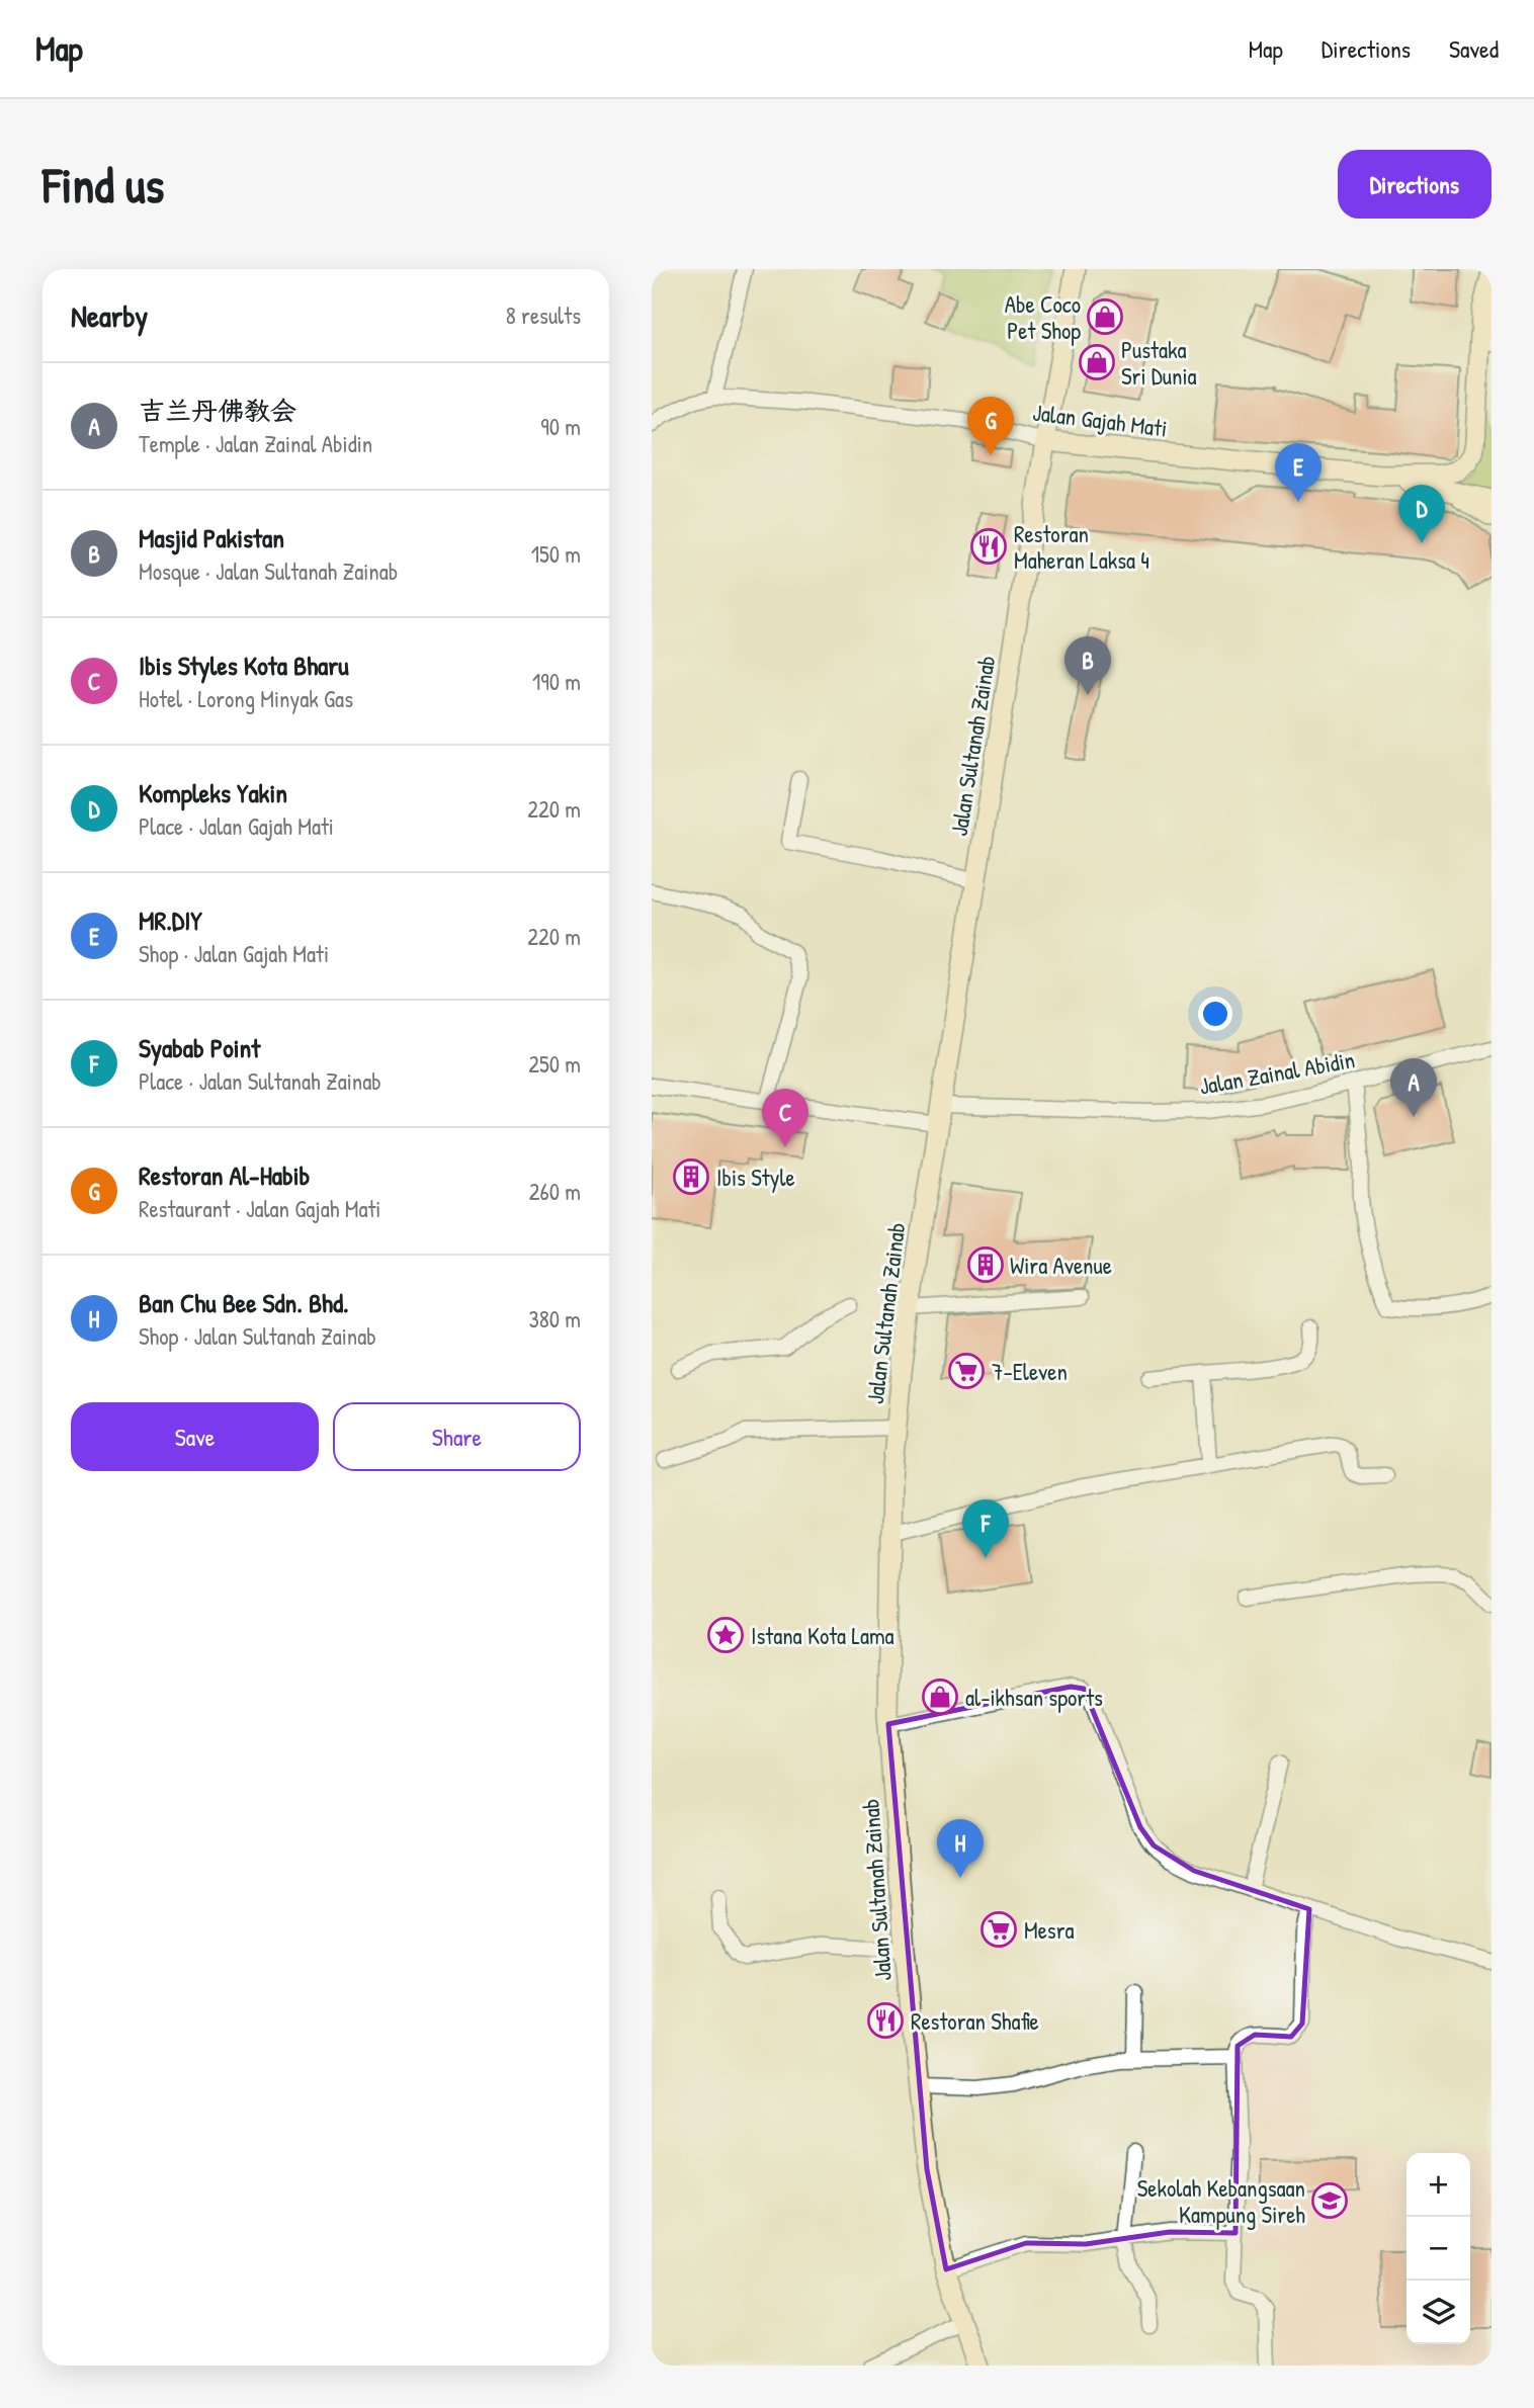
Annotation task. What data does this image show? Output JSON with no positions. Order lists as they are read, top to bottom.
{
  "streets": {
    "main road": ["Jalan Gajah Mati", "Jalan Sultanah Zainab"],
    "street": ["Jalan Zainal Abidin"]
  },
  "crossings": [
    ["Jalan Gajah Mati", "Jalan Sultanah Zainab"],
    ["Jalan Sultanah Zainab", "Jalan Zainal Abidin"]
  ],
  "places": {
    "shop": ["Abe Coco Pet Shop", "Pustaka Sri Dunia", "al-ikhsan sports"],
    "restaurant": ["Restoran Maheran Laksa 4", "Restoran Shafie"],
    "building": ["Ibis Style", "Wira Avenue"],
    "supermarket": ["7-Eleven", "Mesra"],
    "place": ["Istana Kota Lama"],
    "school or university": ["Sekolah Kebangsaan Kampung Sireh"]
  },
  "page": {
    "header": "Map",
    "nav": ["Map", "Directions", "Saved"],
    "buttons": [
      "Directions",
      ["Save", "Share"]
    ],
    "title": "Find us",
    "heading": ["Nearby", "8 results"],
    "list": [
      {
        "mark": "A",
        "name": "吉兰丹佛教会",
        "note": "Temple · Jalan Zainal Abidin",
        "value": "90 m"
      },
      {
        "mark": "B",
        "name": "Masjid Pakistan",
        "note": "Mosque · Jalan Sultanah Zainab",
        "value": "150 m"
      },
      {
        "mark": "C",
        "name": "Ibis Styles Kota Bharu",
        "note": "Hotel · Lorong Minyak Gas",
        "value": "190 m"
      },
      {
        "mark": "D",
        "name": "Kompleks Yakin",
        "note": "Place · Jalan Gajah Mati",
        "value": "220 m"
      },
      {
        "mark": "E",
        "name": "MR.DIY",
        "note": "Shop · Jalan Gajah Mati",
        "value": "220 m"
      },
      {
        "mark": "F",
        "name": "Syabab Point",
        "note": "Place · Jalan Sultanah Zainab",
        "value": "250 m"
      },
      {
        "mark": "G",
        "name": "Restoran Al-Habib",
        "note": "Restaurant · Jalan Gajah Mati",
        "value": "260 m"
      },
      {
        "mark": "H",
        "name": "Ban Chu Bee Sdn. Bhd.",
        "note": "Shop · Jalan Sultanah Zainab",
        "value": "380 m"
      }
    ],
    "pins": [
      "G",
      "E",
      "D",
      "B",
      "A",
      "C",
      "F",
      "H"
    ],
    "map_buttons": ["+", "−"]
  }
}
